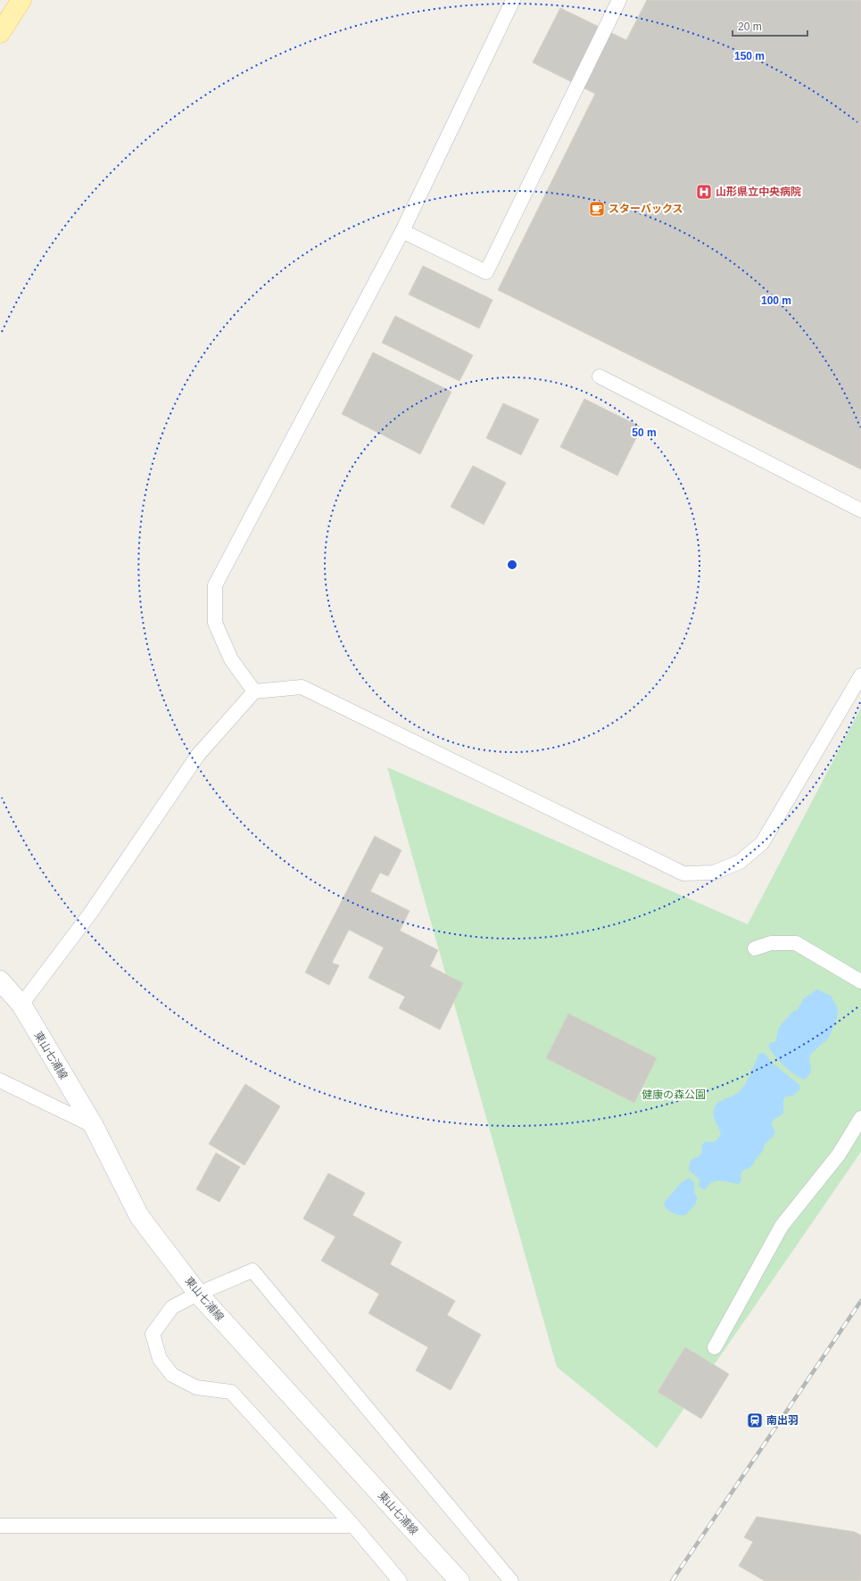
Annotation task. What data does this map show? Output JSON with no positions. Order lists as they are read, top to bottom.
{
  "streets": {
    "main road": ["東山七浦線"]
  },
  "parks": ["健康の森公園"],
  "places": {
    "hospital": ["山形県立中央病院"],
    "cafe": ["スターバックス"],
    "station": ["南出羽"]
  },
  "scale_bar": "20 m",
  "rings": ["150 m", "100 m", "50 m"]
}
